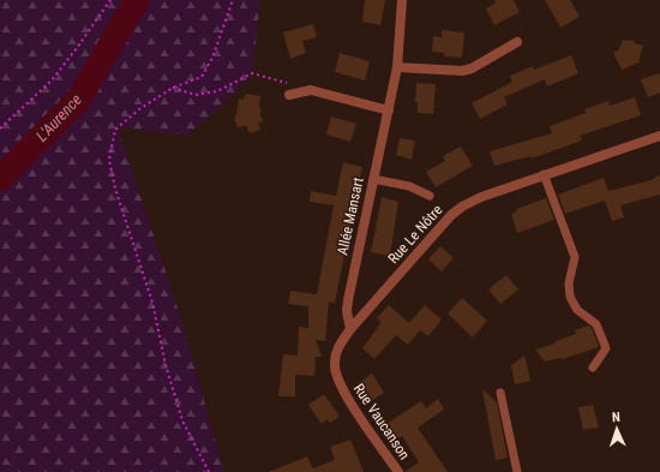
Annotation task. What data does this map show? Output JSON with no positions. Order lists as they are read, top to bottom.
{
  "streets": {
    "street": ["Allée Mansart", "Rue Le Nôtre", "Rue Vaucanson"]
  },
  "crossings": [
    ["Allée Mansart", "Rue Le Nôtre"],
    ["Rue Le Nôtre", "Rue Vaucanson"]
  ],
  "water": ["L'Aurence"],
  "north": "top"
}
